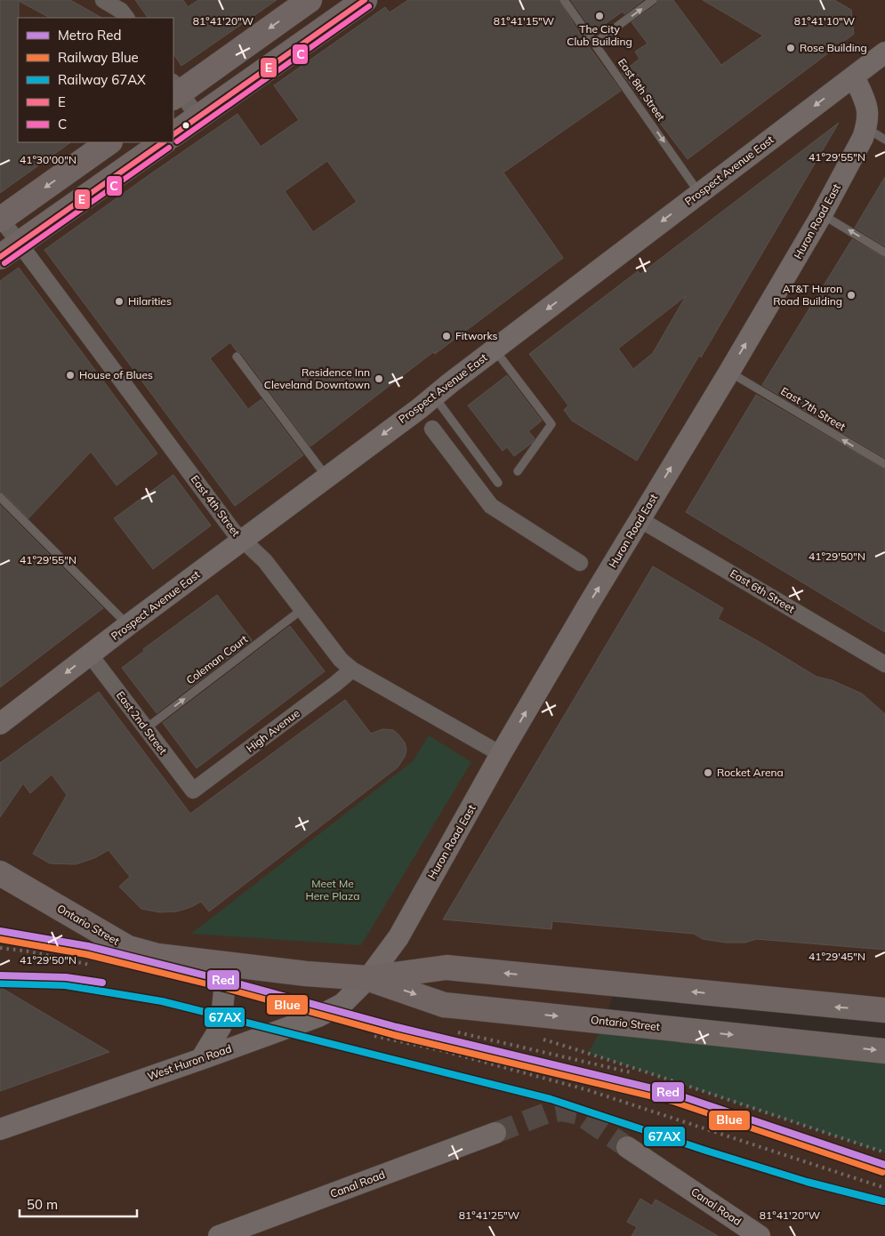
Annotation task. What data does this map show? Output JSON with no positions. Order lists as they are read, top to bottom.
{
  "streets": {
    "main road": ["Ontario Street"],
    "street": [
      "Prospect Avenue East",
      "Huron Road East",
      "East 4th Street",
      "East 6th Street",
      "East 2nd Street",
      "High Avenue",
      "West Huron Road",
      "Canal Road"
    ],
    "lane": ["East 8th Street", "East 7th Street", "Coleman Court"]
  },
  "crossings": [
    ["East 8th Street", "Prospect Avenue East"],
    ["Prospect Avenue East", "Huron Road East"],
    ["Prospect Avenue East", "East 4th Street"],
    ["Prospect Avenue East", "East 2nd Street"],
    ["Huron Road East", "East 7th Street"],
    ["Huron Road East", "East 4th Street"],
    ["Huron Road East", "East 6th Street"],
    ["Huron Road East", "Ontario Street"],
    ["Huron Road East", "West Huron Road"],
    ["East 4th Street", "Coleman Court"],
    ["East 4th Street", "High Avenue"],
    ["Coleman Court", "East 2nd Street"],
    ["East 2nd Street", "High Avenue"],
    ["Ontario Street", "West Huron Road"]
  ],
  "one_way": [
    "East 8th Street",
    "Prospect Avenue East",
    "Huron Road East",
    "East 7th Street",
    "Coleman Court"
  ],
  "parks": ["Meet Me Here Plaza"],
  "places": [
    "The City Club Building",
    "Rose Building",
    "AT&T Huron Road Building",
    "Hilarities",
    "Fitworks",
    "House of Blues",
    "Residence Inn Cleveland Downtown",
    "Rocket Arena"
  ],
  "lines": [
    "transit line E",
    "transit line C",
    "metro line Red",
    "rail line Blue",
    "rail line 67AX"
  ],
  "legend": [
    "Metro Red",
    "Railway Blue",
    "Railway 67AX",
    "E",
    "C"
  ],
  "scale_bar": "50 m",
  "coordinates": [
    "81°41'20\"W",
    "81°41'15\"W",
    "81°41'10\"W",
    "41°29'55\"N",
    "41°30'00\"N",
    "41°29'50\"N",
    "41°29'45\"N",
    "81°41'25\"W"
  ]
}
